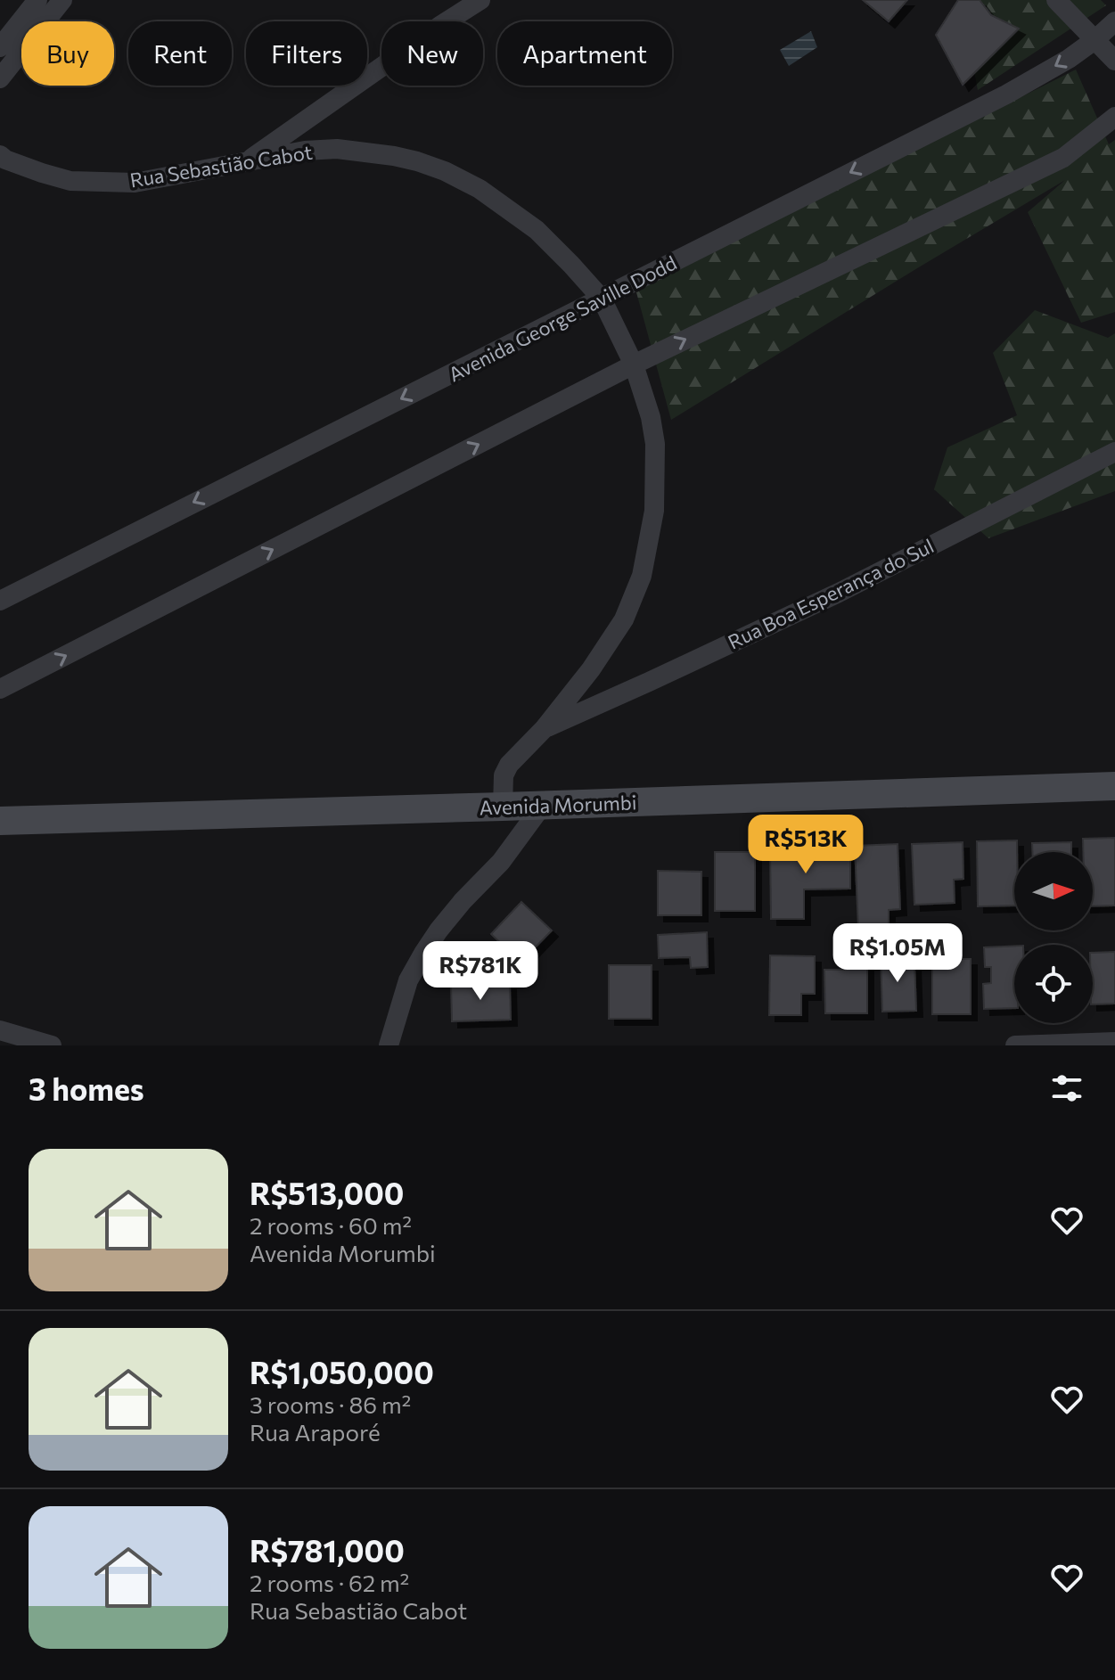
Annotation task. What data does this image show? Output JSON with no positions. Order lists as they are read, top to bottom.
{
  "streets": {
    "main road": ["Avenida Morumbi"],
    "street": ["Rua Sebastião Cabot", "Avenida George Saville Dodd", "Rua Boa Esperança do Sul"]
  },
  "crossings": [
    ["Rua Sebastião Cabot", "Avenida George Saville Dodd"],
    ["Rua Sebastião Cabot", "Rua Boa Esperança do Sul"],
    ["Rua Sebastião Cabot", "Avenida Morumbi"]
  ],
  "north": "right",
  "page": {
    "chip": [
      "Buy",
      "Rent",
      "Filters",
      "New",
      "Apartment"
    ],
    "price": ["R$513K", "R$1.05M", "R$781K"],
    "heading": "3 homes",
    "list": [
      {
        "name": "R$513,000",
        "note": "2 rooms · 60 m² · Avenida Morumbi"
      },
      {
        "name": "R$1,050,000",
        "note": "3 rooms · 86 m² · Rua Araporé"
      },
      {
        "name": "R$781,000",
        "note": "2 rooms · 62 m² · Rua Sebastião Cabot"
      }
    ]
  }
}
